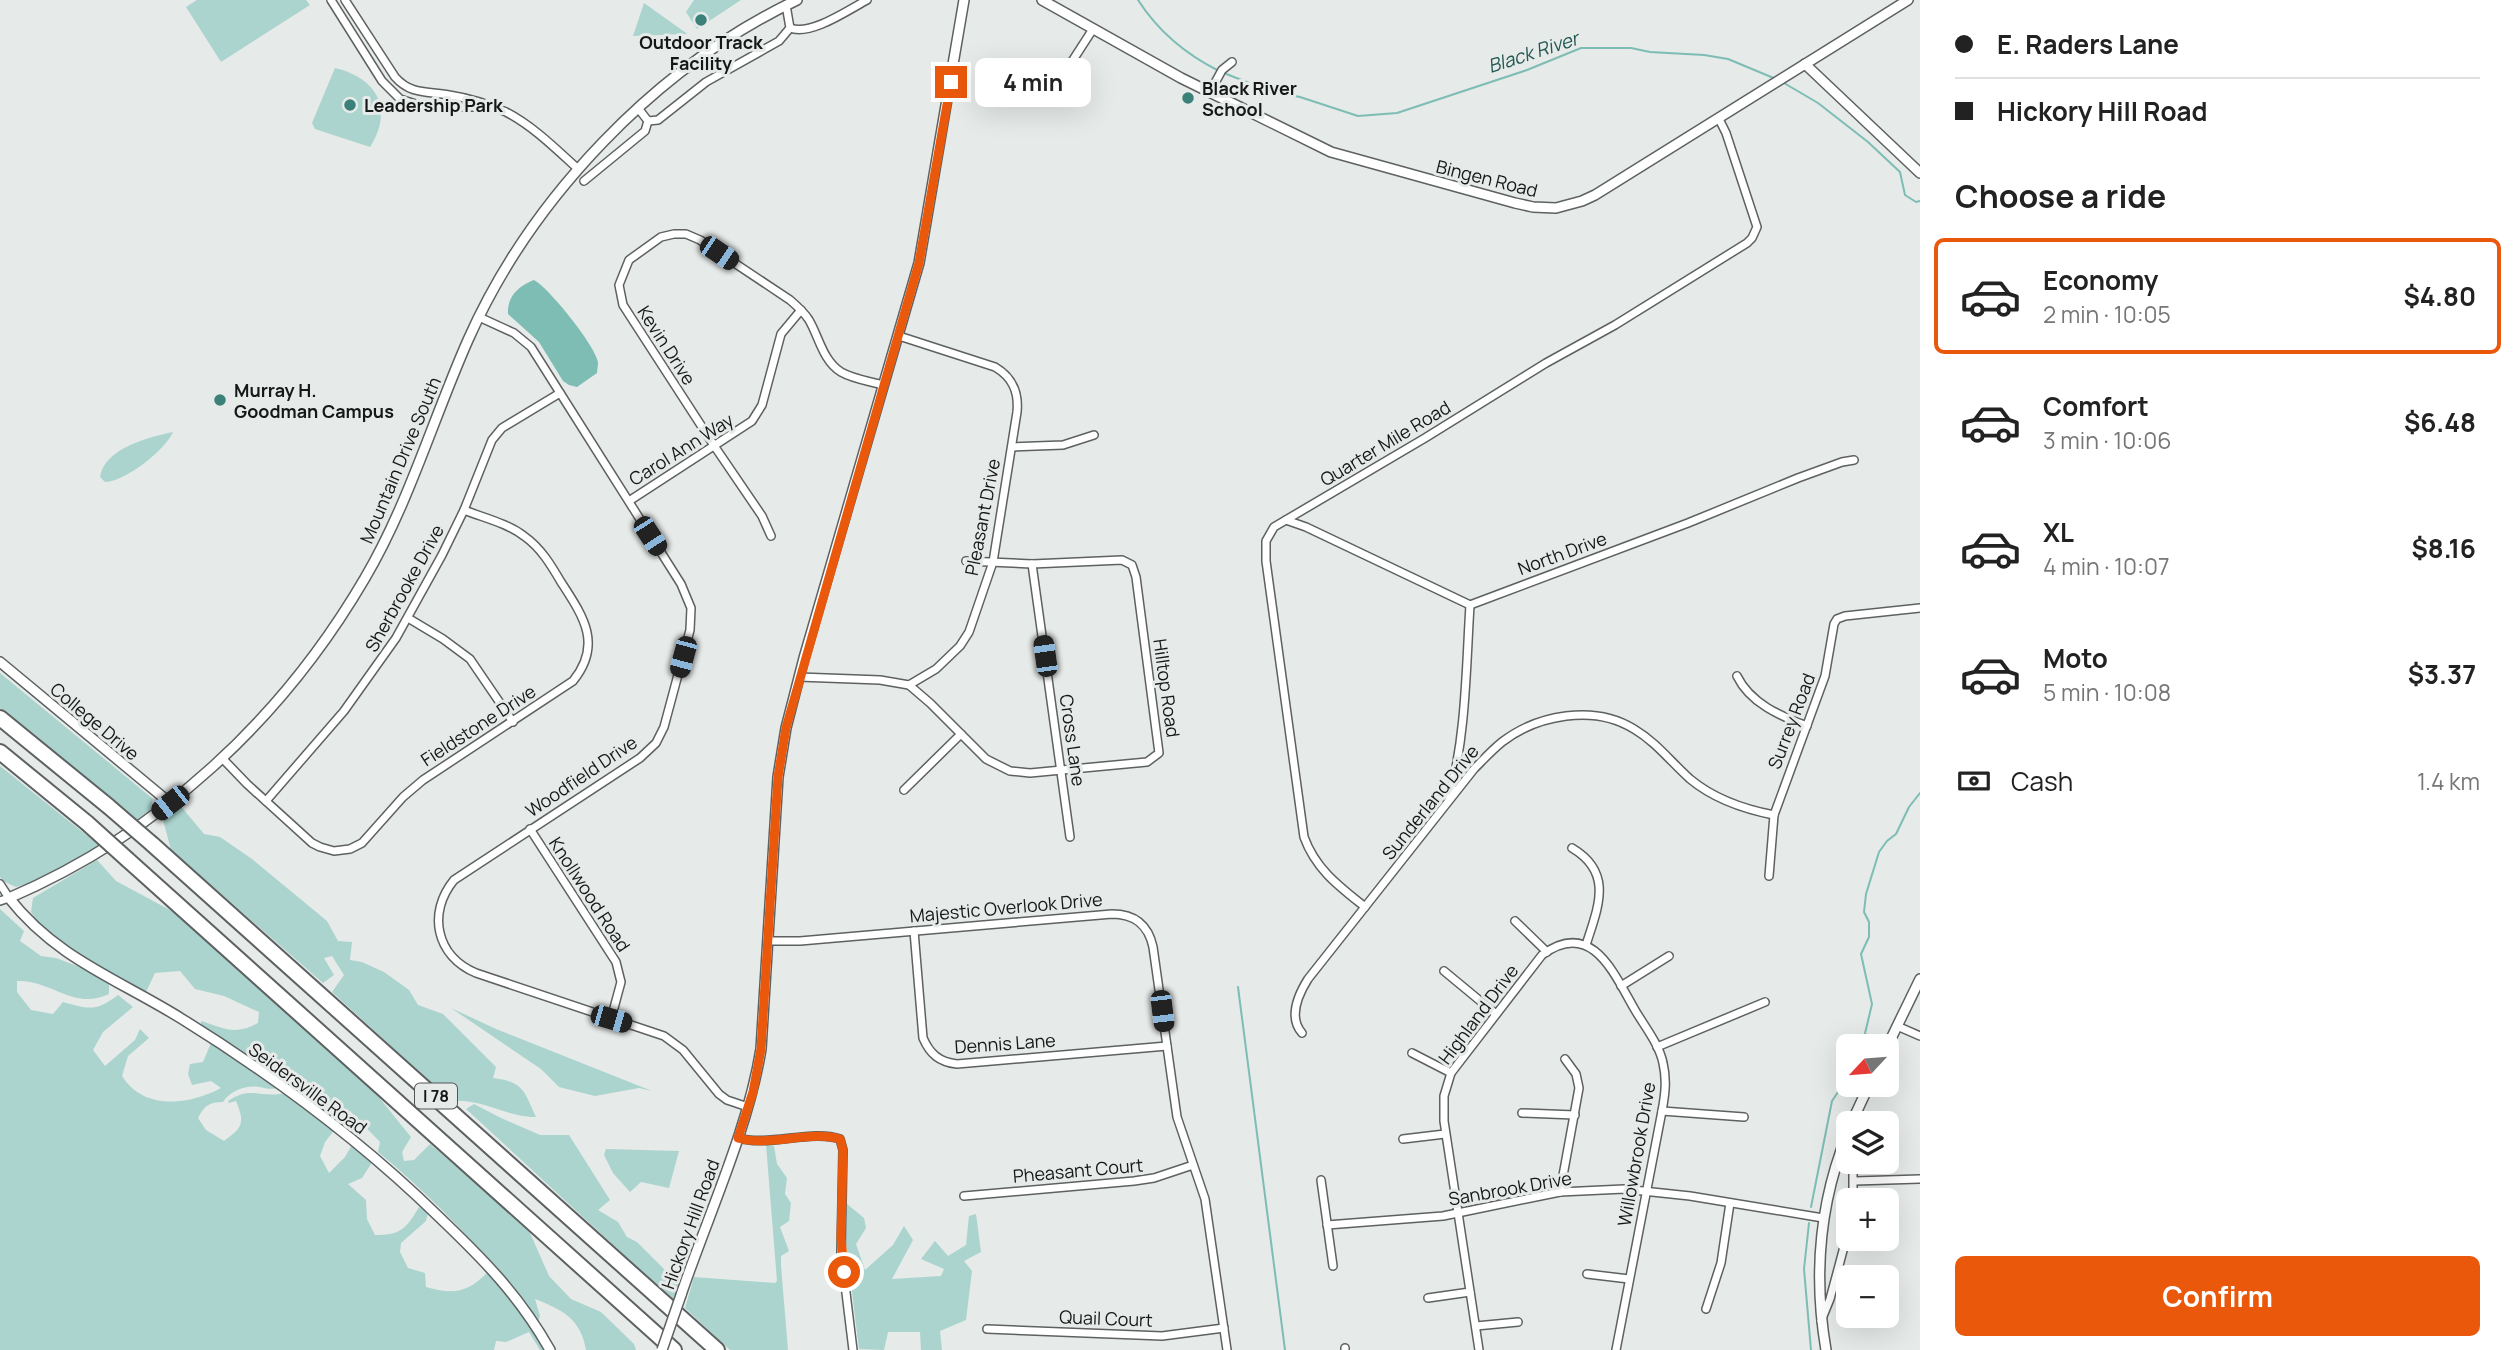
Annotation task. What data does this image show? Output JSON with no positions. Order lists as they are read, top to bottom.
{
  "streets": {
    "highway": ["I 78"],
    "street": [
      "Bingen Road",
      "Kevin Drive",
      "Quarter Mile Road",
      "Carol Ann Way",
      "Mountain Drive South",
      "Pleasant Drive",
      "North Drive",
      "Sherbrooke Drive",
      "Hilltop Road",
      "College Drive",
      "Surrey Road",
      "Fieldstone Drive",
      "Cross Lane",
      "Woodfield Drive",
      "Sunderland Drive",
      "Knollwood Road",
      "Majestic Overlook Drive",
      "Highland Drive",
      "Dennis Lane",
      "Seidersville Road",
      "Willowbrook Drive",
      "Pheasant Court",
      "Sanbrook Drive",
      "Hickory Hill Road",
      "Quail Court"
    ]
  },
  "crossings": [
    ["Bingen Road", "Quarter Mile Road"],
    ["Kevin Drive", "Carol Ann Way"],
    ["Kevin Drive", "Hickory Hill Road"],
    ["Quarter Mile Road", "Sunderland Drive"],
    ["Carol Ann Way", "Woodfield Drive"],
    ["Mountain Drive South", "College Drive"],
    ["Mountain Drive South", "Fieldstone Drive"],
    ["Mountain Drive South", "Woodfield Drive"],
    ["Mountain Drive South", "Seidersville Road"],
    ["Pleasant Drive", "Hilltop Road"],
    ["Pleasant Drive", "Hickory Hill Road"],
    ["Sherbrooke Drive", "Fieldstone Drive"],
    ["Sherbrooke Drive", "Woodfield Drive"],
    ["Hilltop Road", "Cross Lane"],
    ["Surrey Road", "Sunderland Drive"],
    ["Woodfield Drive", "Knollwood Road"],
    ["Woodfield Drive", "Hickory Hill Road"],
    ["Majestic Overlook Drive", "Dennis Lane"],
    ["Majestic Overlook Drive", "Pheasant Court"],
    ["Majestic Overlook Drive", "Hickory Hill Road"],
    ["Majestic Overlook Drive", "Quail Court"],
    ["Highland Drive", "Sanbrook Drive"],
    ["Willowbrook Drive", "Sanbrook Drive"]
  ],
  "water": ["Black River"],
  "places": [
    "Outdoor Track Facility",
    "Black River School",
    "Leadership Park",
    "Murray H. Goodman Campus"
  ],
  "north": "bottom left",
  "page": {
    "banner": ["E. Raders Lane", "Hickory Hill Road"],
    "bubble": "4 min",
    "heading": "Choose a ride",
    "list": [
      {
        "name": "Economy",
        "note": "2 min · 10:05",
        "value": "$4.80"
      },
      {
        "name": "Comfort",
        "note": "3 min · 10:06",
        "value": "$6.48"
      },
      {
        "name": "XL",
        "note": "4 min · 10:07",
        "value": "$8.16"
      },
      {
        "name": "Moto",
        "note": "5 min · 10:08",
        "value": "$3.37"
      }
    ],
    "pay": ["Cash", "1.4 km"],
    "map_buttons": ["+", "−"],
    "buttons": "Confirm"
  }
}
